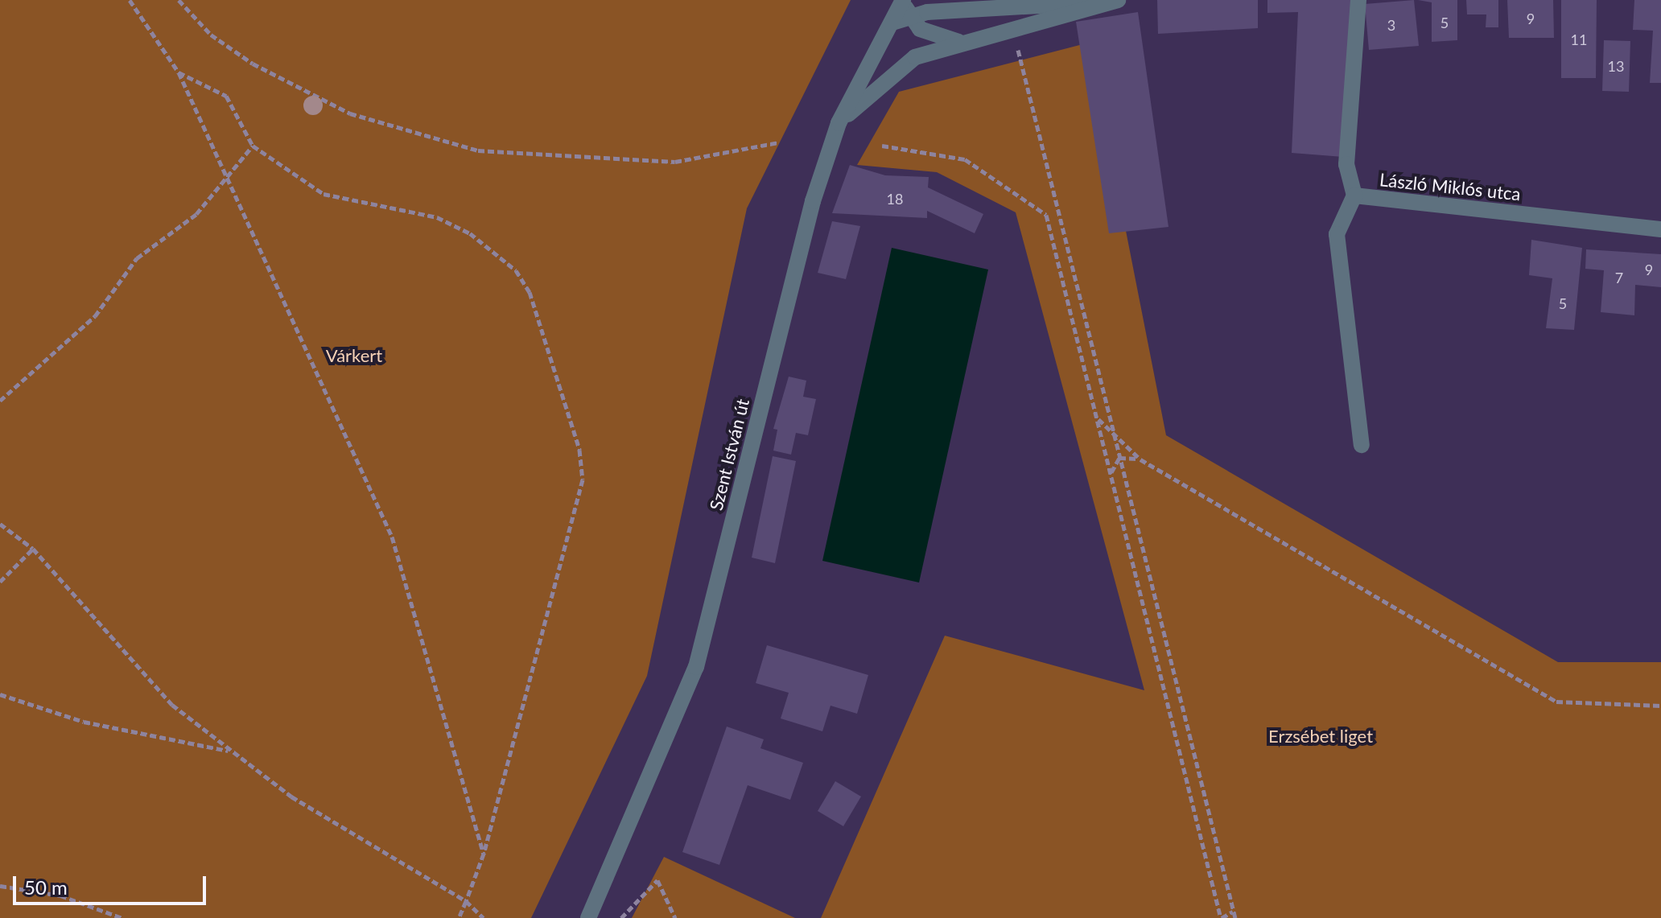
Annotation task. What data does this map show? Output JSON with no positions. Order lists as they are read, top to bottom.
{
  "streets": {
    "street": ["László Miklós utca", "Szent István út"]
  },
  "parks": ["Várkert", "Erzsébet liget"],
  "house_numbers": [
    "9",
    "5",
    "3",
    "11",
    "13",
    "18",
    "9",
    "7",
    "5"
  ],
  "scale_bar": "50 m"
}
